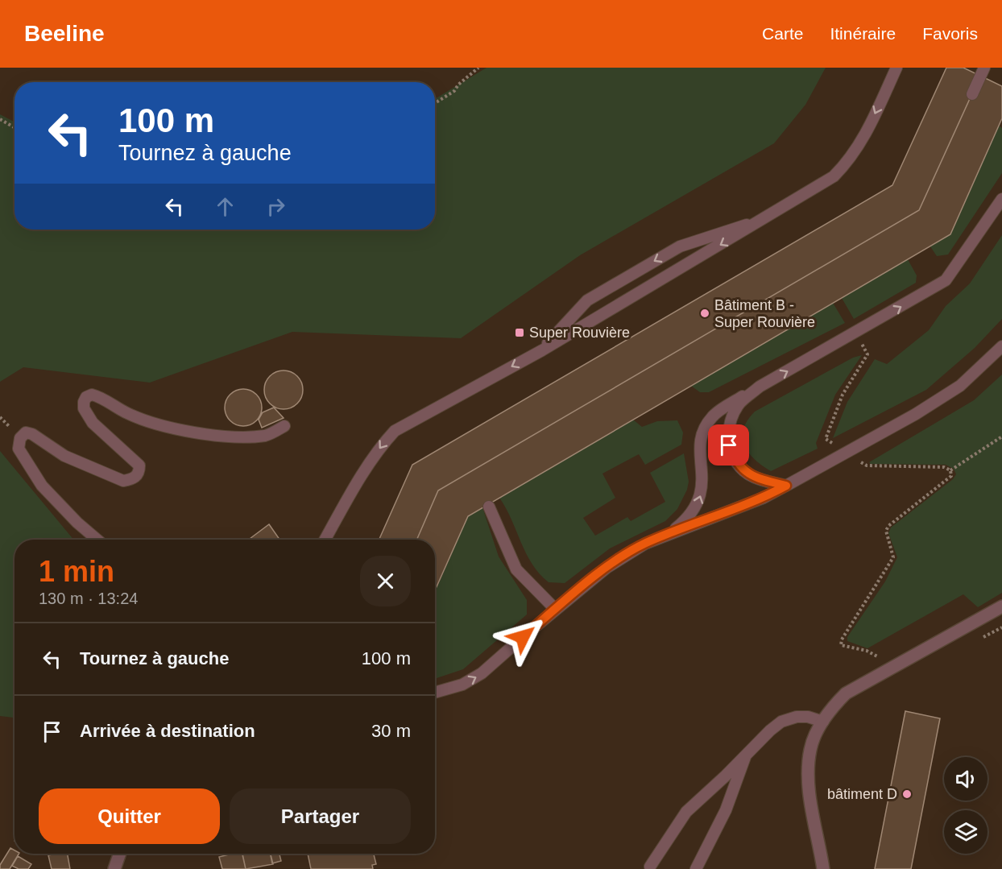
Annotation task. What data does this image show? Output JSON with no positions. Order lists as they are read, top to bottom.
{
  "places": {
    "other": ["Bâtiment B - Super Rouvière", "bâtiment D"],
    "transit": ["Super Rouvière"]
  },
  "page": {
    "header": "Beeline",
    "nav": ["Carte", "Itinéraire", "Favoris"],
    "turn": ["100 m", "Tournez à gauche"],
    "heading": ["1 min", "130 m · 13:24"],
    "list": [
      {
        "name": "Tournez à gauche",
        "value": "100 m"
      },
      {
        "name": "Arrivée à destination",
        "value": "30 m"
      }
    ],
    "buttons": ["Quitter", "Partager"]
  }
}
